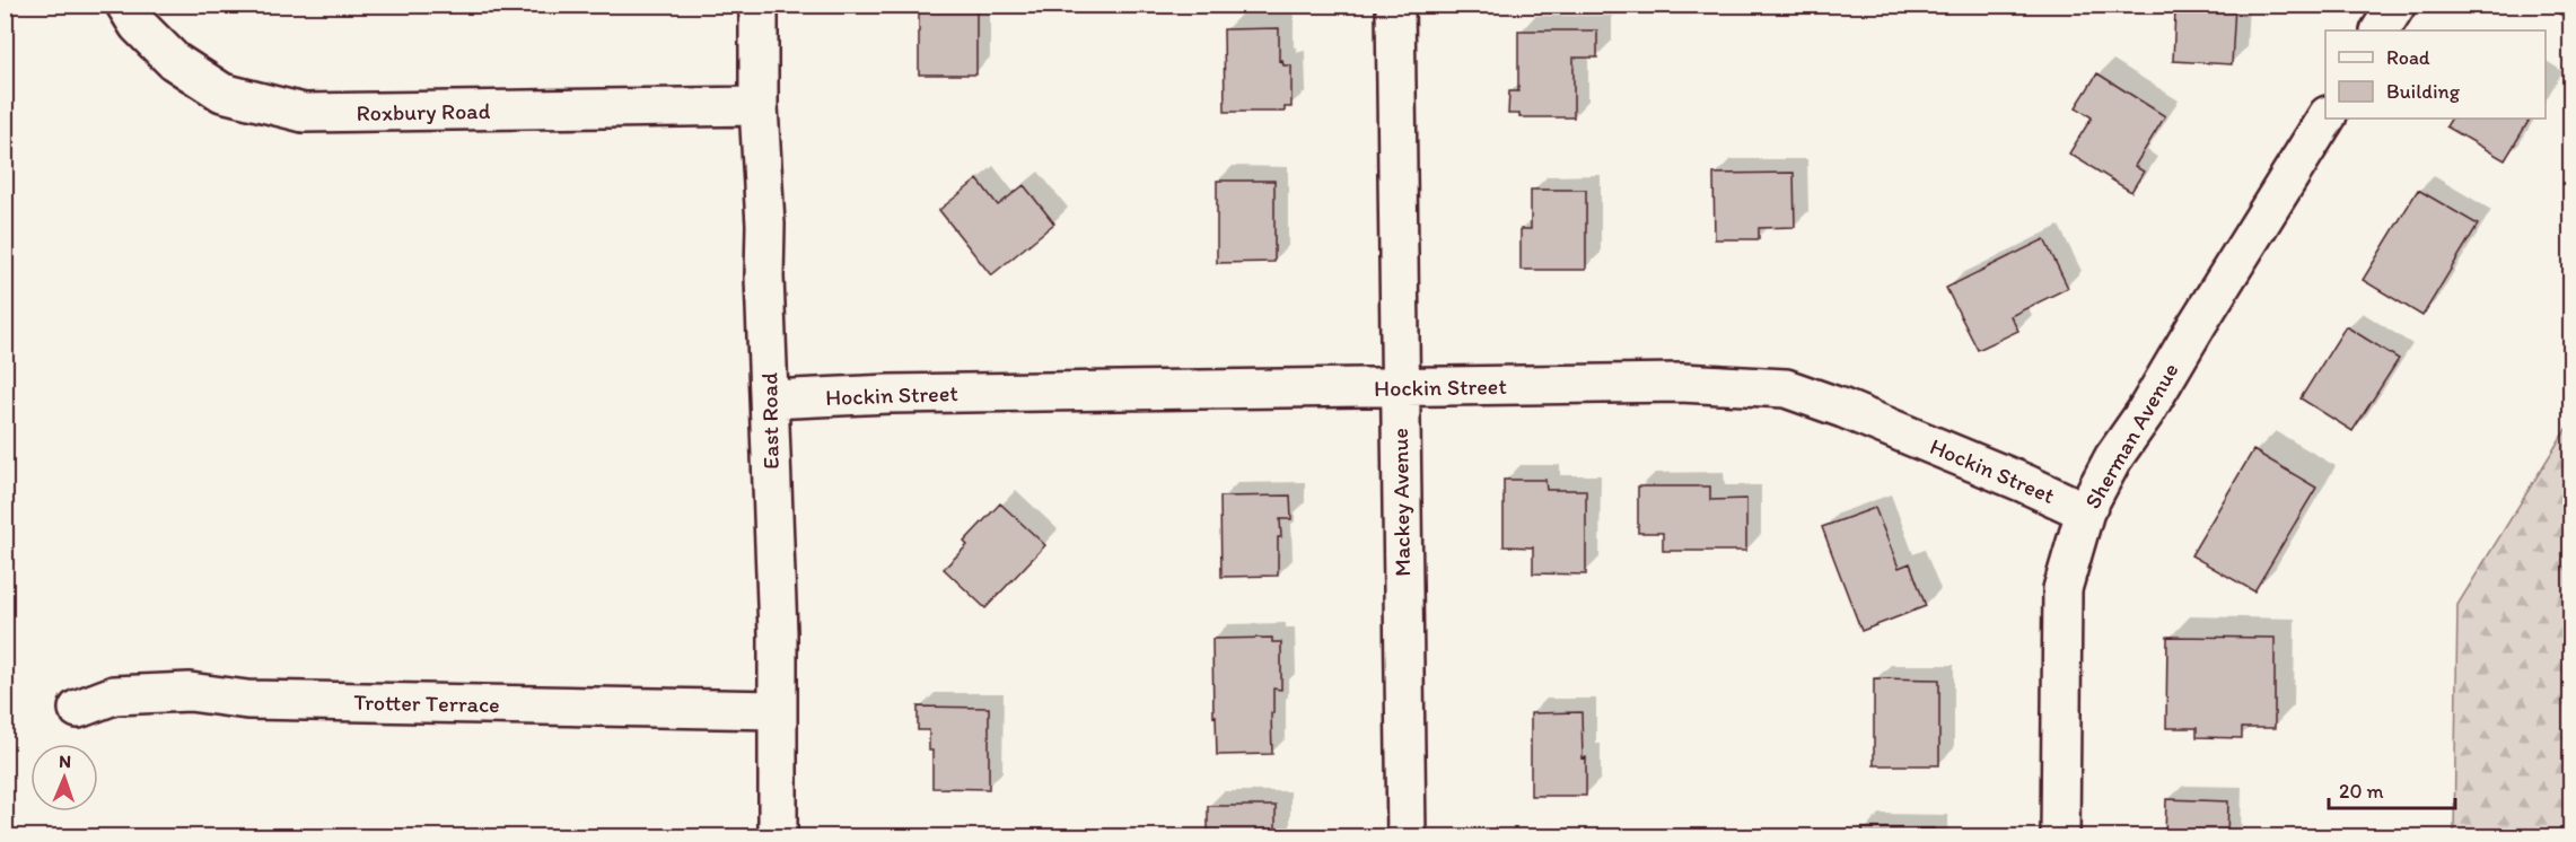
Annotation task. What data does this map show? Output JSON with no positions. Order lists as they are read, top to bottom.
{
  "streets": {
    "street": [
      "Roxbury Road",
      "Hockin Street",
      "East Road",
      "Sherman Avenue",
      "Mackey Avenue",
      "Trotter Terrace"
    ]
  },
  "crossings": [
    ["Roxbury Road", "East Road"],
    ["Hockin Street", "East Road"],
    ["Hockin Street", "Sherman Avenue"],
    ["Hockin Street", "Mackey Avenue"],
    ["East Road", "Trotter Terrace"]
  ],
  "legend": ["Road", "Building"],
  "scale_bar": "20 m",
  "north": "top"
}
